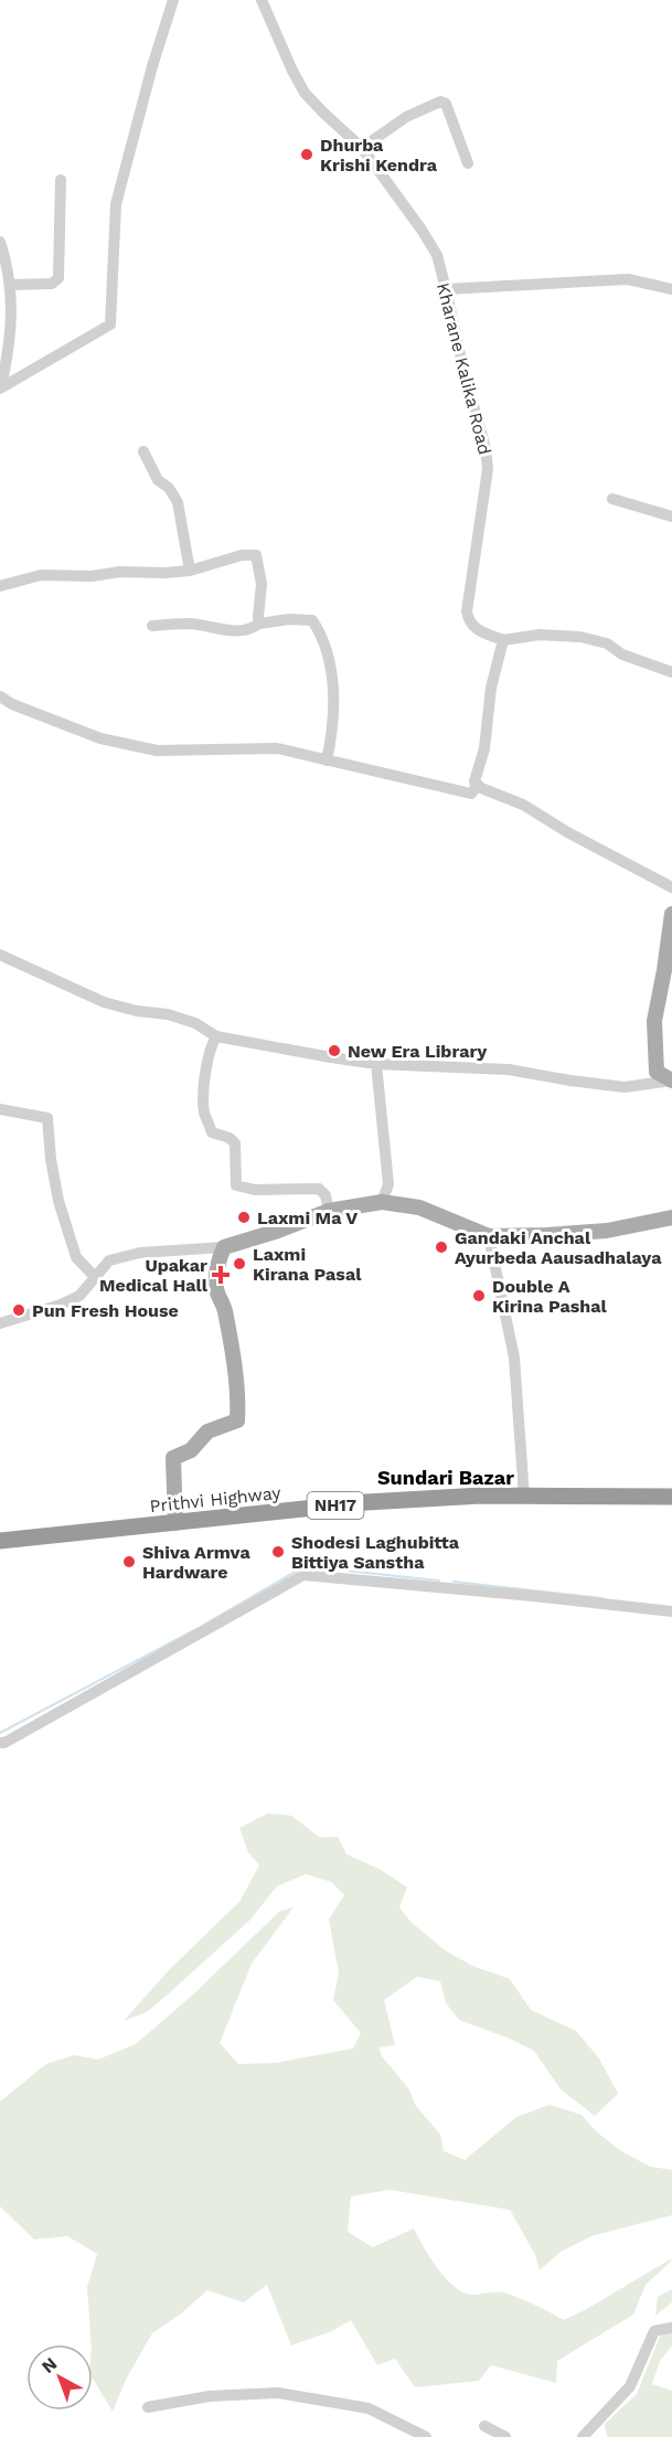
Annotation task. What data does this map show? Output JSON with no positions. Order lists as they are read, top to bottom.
{
  "streets": {
    "highway": ["Prithvi Highway", "NH17"],
    "street": ["Kharane Kalika Road"]
  },
  "districts": ["Sundari Bazar"],
  "places": {
    "other": [
      "Dhurba Krishi Kendra",
      "New Era Library",
      "Laxmi Ma V",
      "Gandaki Anchal Ayurbeda Aausadhalaya",
      "Laxmi Kirana Pasal",
      "Double A Kirina Pashal",
      "Pun Fresh House",
      "Shodesi Laghubitta Bittiya Sanstha",
      "Shiva Armva Hardware"
    ],
    "health": ["Upakar Medical Hall"]
  },
  "north": "top left"
}
